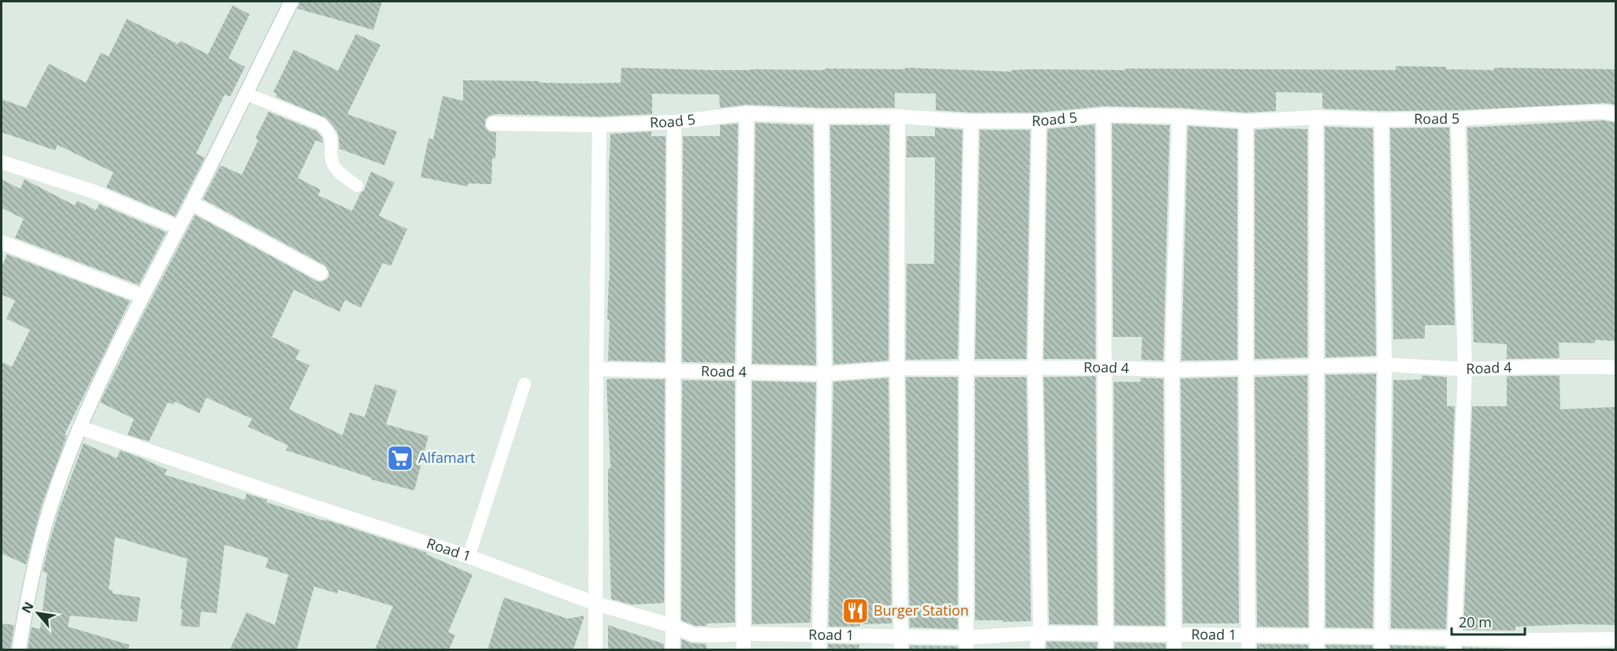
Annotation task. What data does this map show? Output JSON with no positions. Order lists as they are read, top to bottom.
{
  "streets": {
    "street": ["Road 5", "Road 4", "Road 1"]
  },
  "places": {
    "supermarket": ["Alfamart"],
    "restaurant": ["Burger Station"]
  },
  "scale_bar": "20 m",
  "north": "top left"
}
